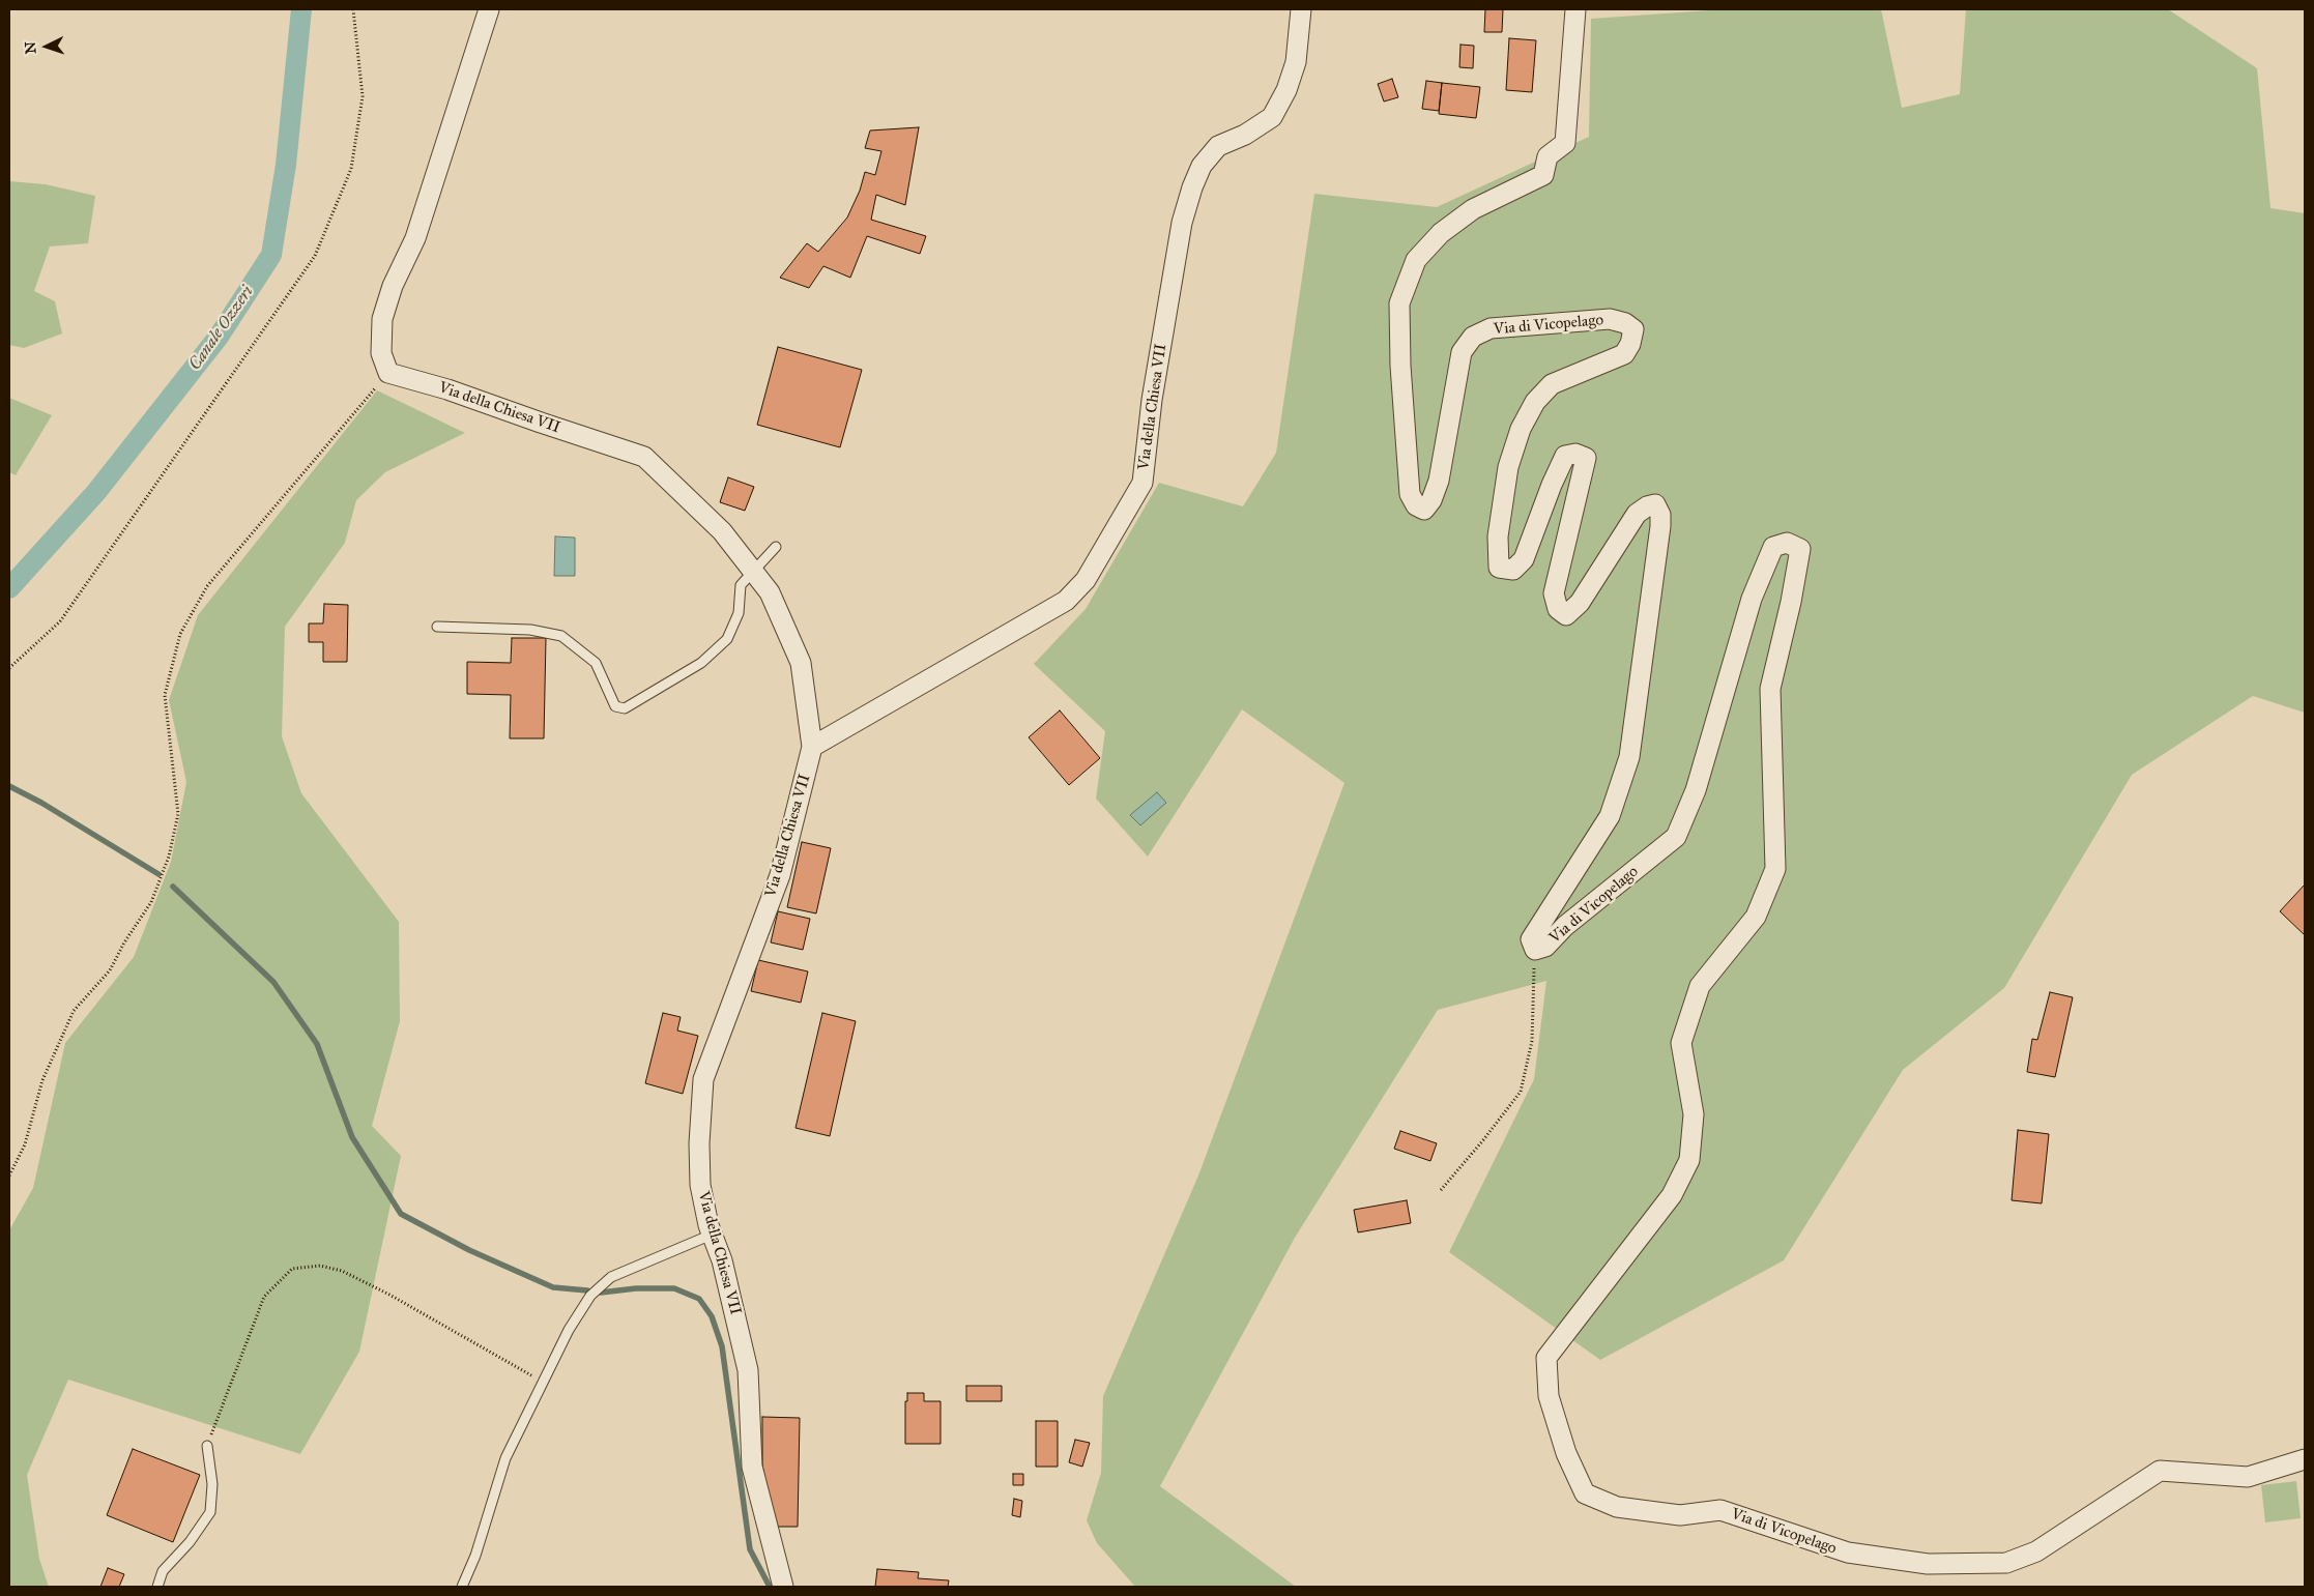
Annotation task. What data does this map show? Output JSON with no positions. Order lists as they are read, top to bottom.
{
  "streets": {
    "street": ["Via di Vicopelago", "Via della Chiesa VII"]
  },
  "water": ["Canale Ozzeri"],
  "north": "left"
}
